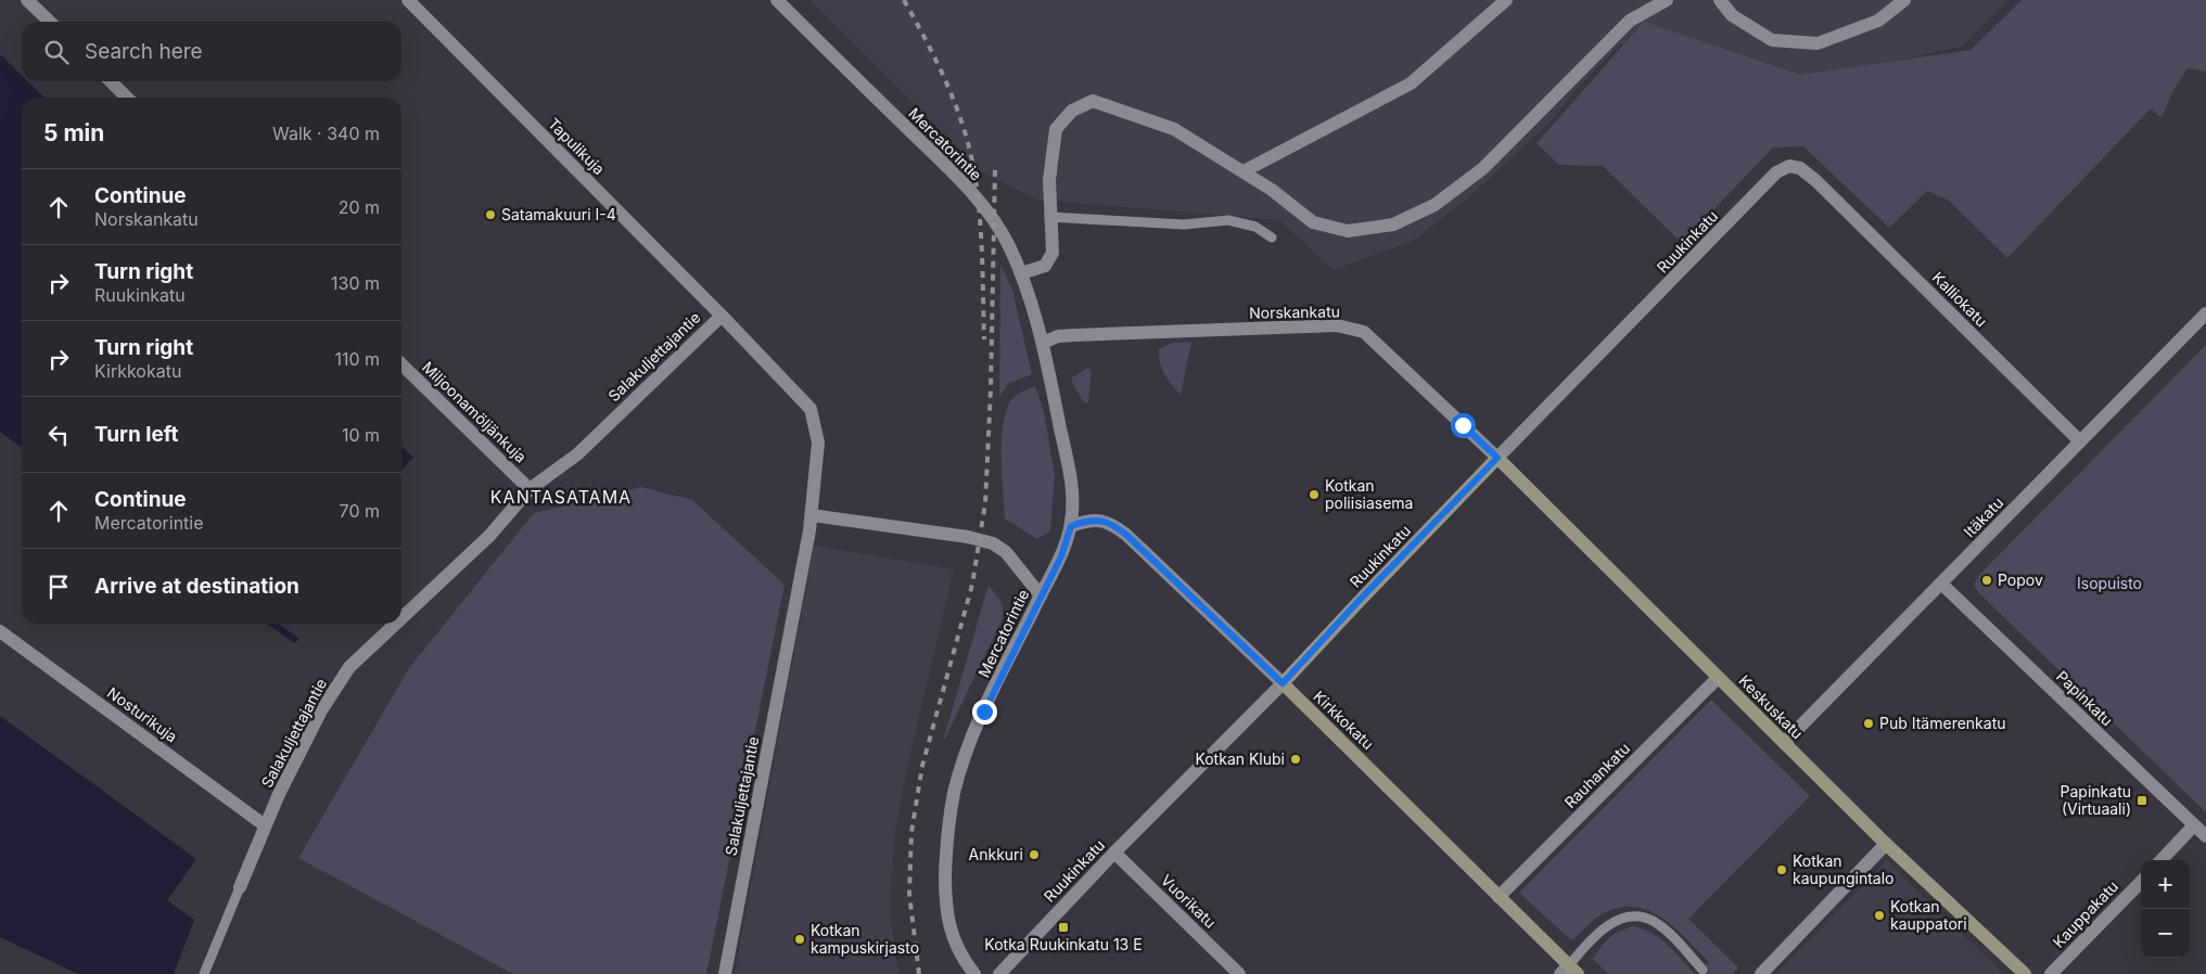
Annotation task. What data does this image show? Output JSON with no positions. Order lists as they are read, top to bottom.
{
  "streets": {
    "main road": ["Ruukinkatu", "Keskuskatu", "Kirkkokatu"],
    "street": [
      "Mercatorintie",
      "Tapulikuja",
      "Kalliokatu",
      "Norskankatu",
      "Salakuljettajantie",
      "Miljoonamöljänkuja",
      "Itäkatu",
      "Papinkatu",
      "Nosturikuja",
      "Rauhankatu",
      "Vuorikatu",
      "Kauppakatu"
    ]
  },
  "crossings": [
    ["Mercatorintie", "Norskankatu"],
    ["Mercatorintie", "Kirkkokatu"],
    ["Tapulikuja", "Salakuljettajantie"],
    ["Ruukinkatu", "Kalliokatu"],
    ["Ruukinkatu", "Norskankatu"],
    ["Ruukinkatu", "Keskuskatu"],
    ["Ruukinkatu", "Kirkkokatu"],
    ["Ruukinkatu", "Vuorikatu"],
    ["Kalliokatu", "Itäkatu"],
    ["Norskankatu", "Keskuskatu"],
    ["Salakuljettajantie", "Miljoonamöljänkuja"],
    ["Salakuljettajantie", "Nosturikuja"],
    ["Itäkatu", "Papinkatu"],
    ["Itäkatu", "Keskuskatu"],
    ["Keskuskatu", "Rauhankatu"],
    ["Kirkkokatu", "Rauhankatu"]
  ],
  "districts": ["KANTASATAMA"],
  "parks": ["Isopuisto"],
  "places": {
    "other": [
      "Satamakuuri I-4",
      "Kotkan poliisiasema",
      "Popov",
      "Pub Itämerenkatu",
      "Kotkan Klubi",
      "Ankkuri",
      "Kotkan kaupungintalo",
      "Kotkan kauppatori",
      "Kotkan kampuskirjasto"
    ],
    "transit": ["Papinkatu (Virtuaali)", "Kotka Ruukinkatu 13 E"]
  },
  "page": {
    "search": "Search here",
    "heading": ["5 min", "Walk · 340 m"],
    "list": [
      ["Continue", "Norskankatu", "20 m"],
      ["Turn right", "Ruukinkatu", "130 m"],
      ["Turn right", "Kirkkokatu", "110 m"],
      ["Turn left", "10 m"],
      ["Continue", "Mercatorintie", "70 m"],
      "Arrive at destination"
    ],
    "map_buttons": ["+", "−"]
  }
}
